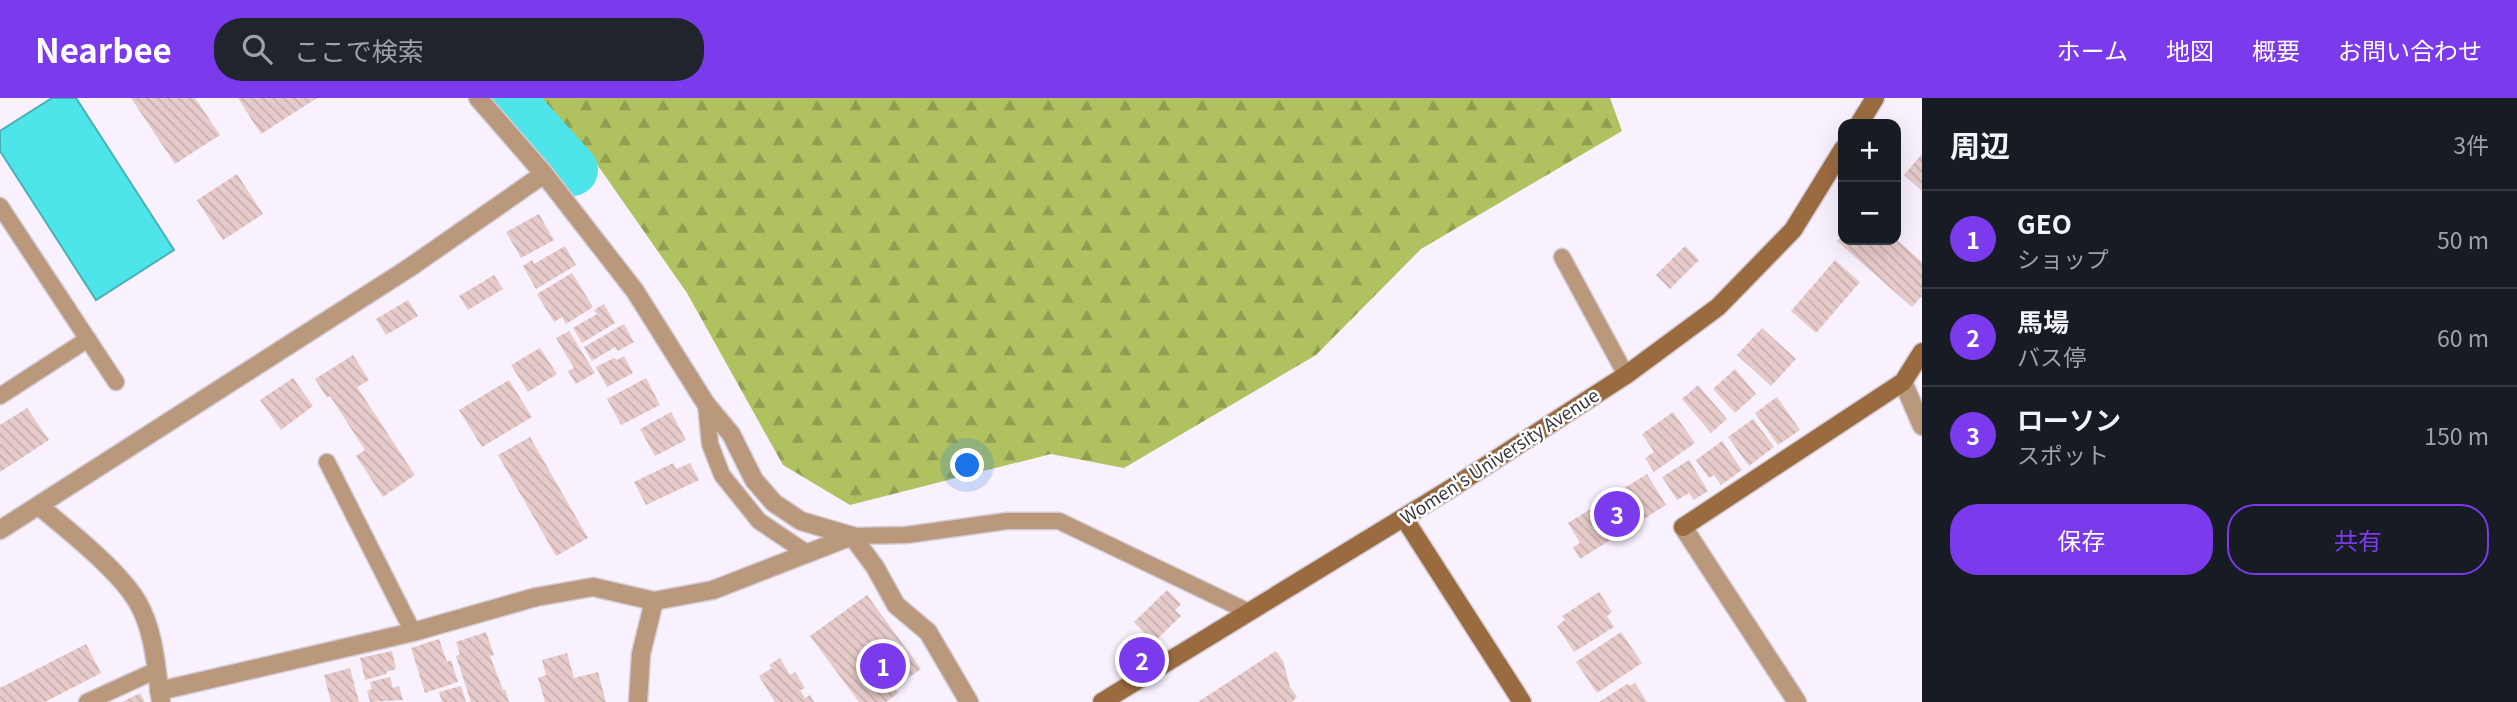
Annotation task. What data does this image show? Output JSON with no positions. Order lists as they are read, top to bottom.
{
  "streets": {
    "street": ["Women's University Avenue"]
  },
  "page": {
    "header": "Nearbee",
    "search": "ここで検索",
    "nav": [
      "ホーム",
      "地図",
      "概要",
      "お問い合わせ"
    ],
    "heading": ["周辺", "3件"],
    "map_buttons": ["+", "−"],
    "list": [
      {
        "mark": "1",
        "name": "GEO",
        "note": "ショップ",
        "value": "50 m"
      },
      {
        "mark": "2",
        "name": "馬場",
        "note": "バス停",
        "value": "60 m"
      },
      {
        "mark": "3",
        "name": "ローソン",
        "note": "スポット",
        "value": "150 m"
      }
    ],
    "buttons": ["保存", "共有"],
    "pins": ["3", "2", "1"]
  }
}
